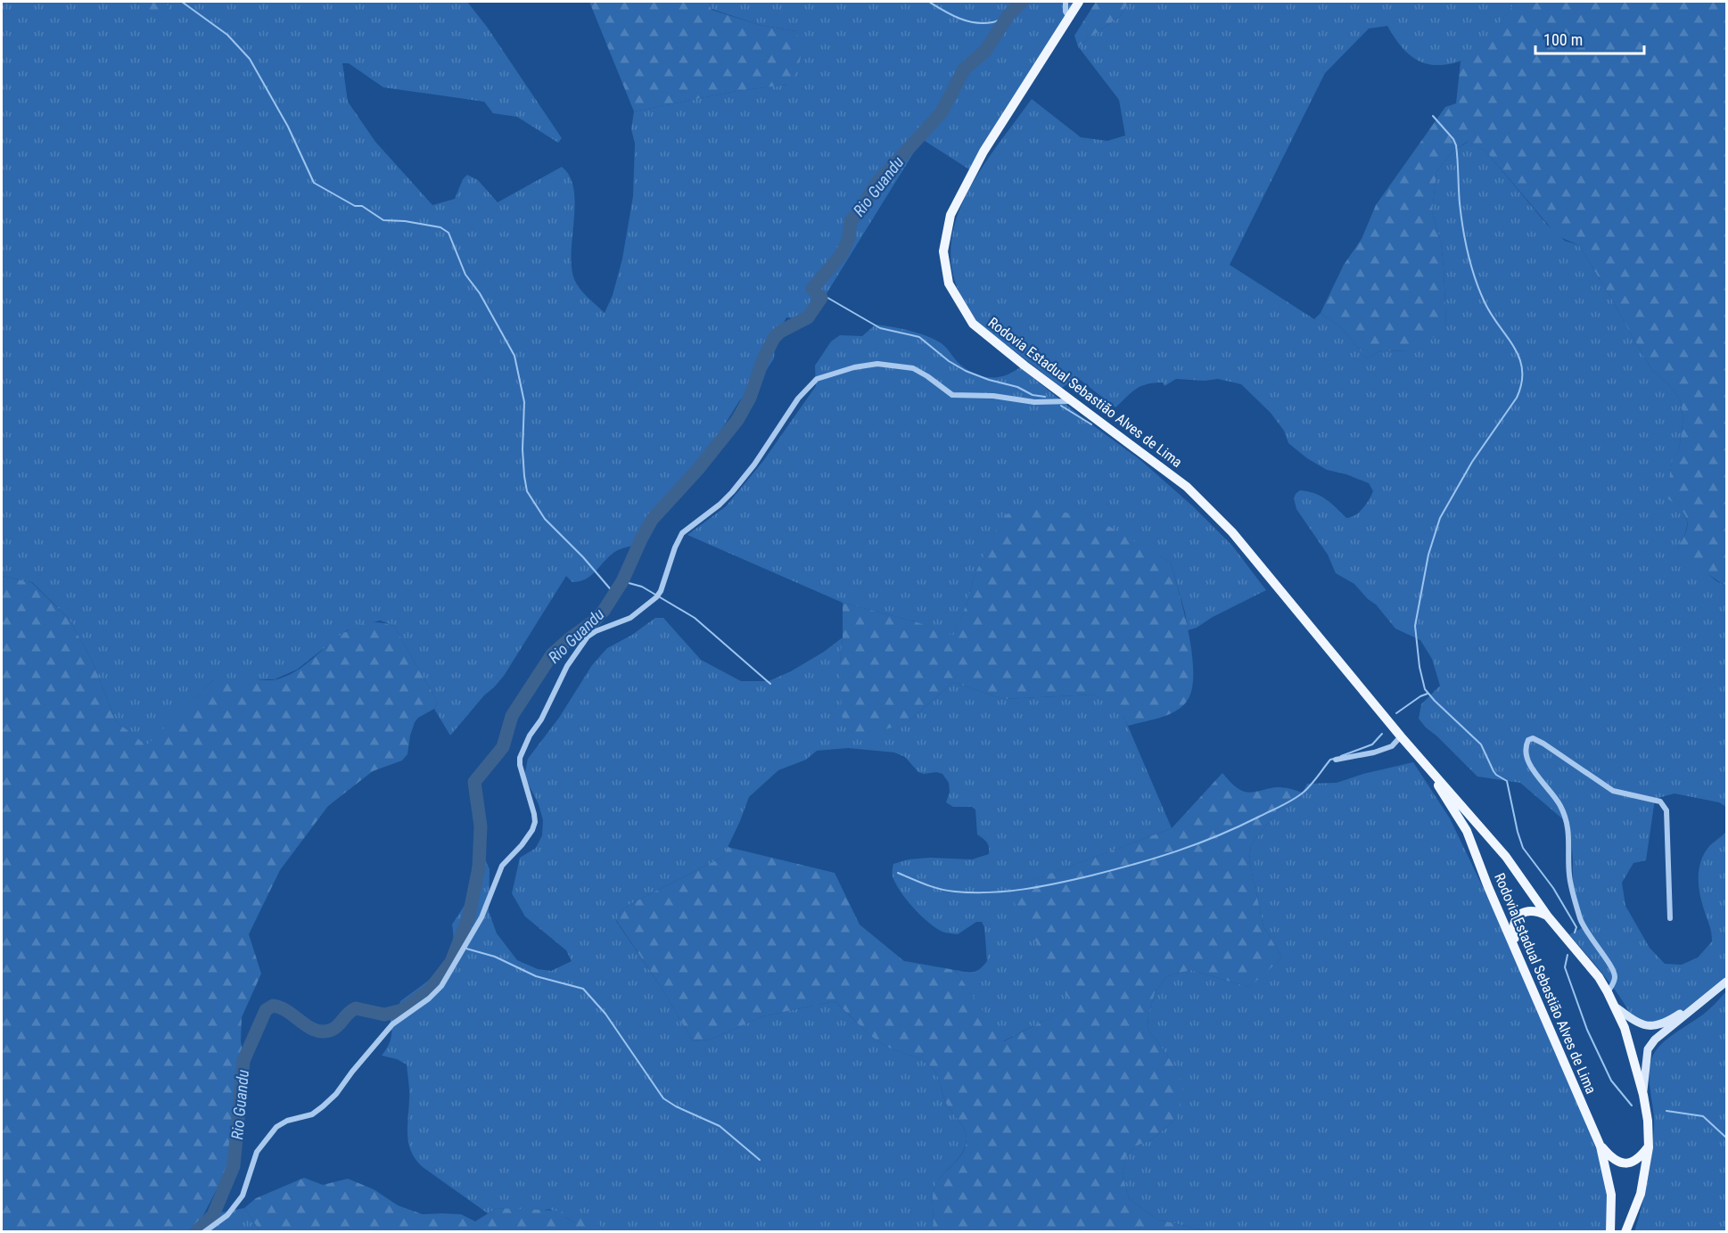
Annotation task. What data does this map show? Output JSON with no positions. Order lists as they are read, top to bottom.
{
  "streets": {
    "main road": ["Rodovia Estadual Sebastião Alves de Lima"]
  },
  "water": ["Rio Guandu"],
  "scale_bar": "100 m"
}
